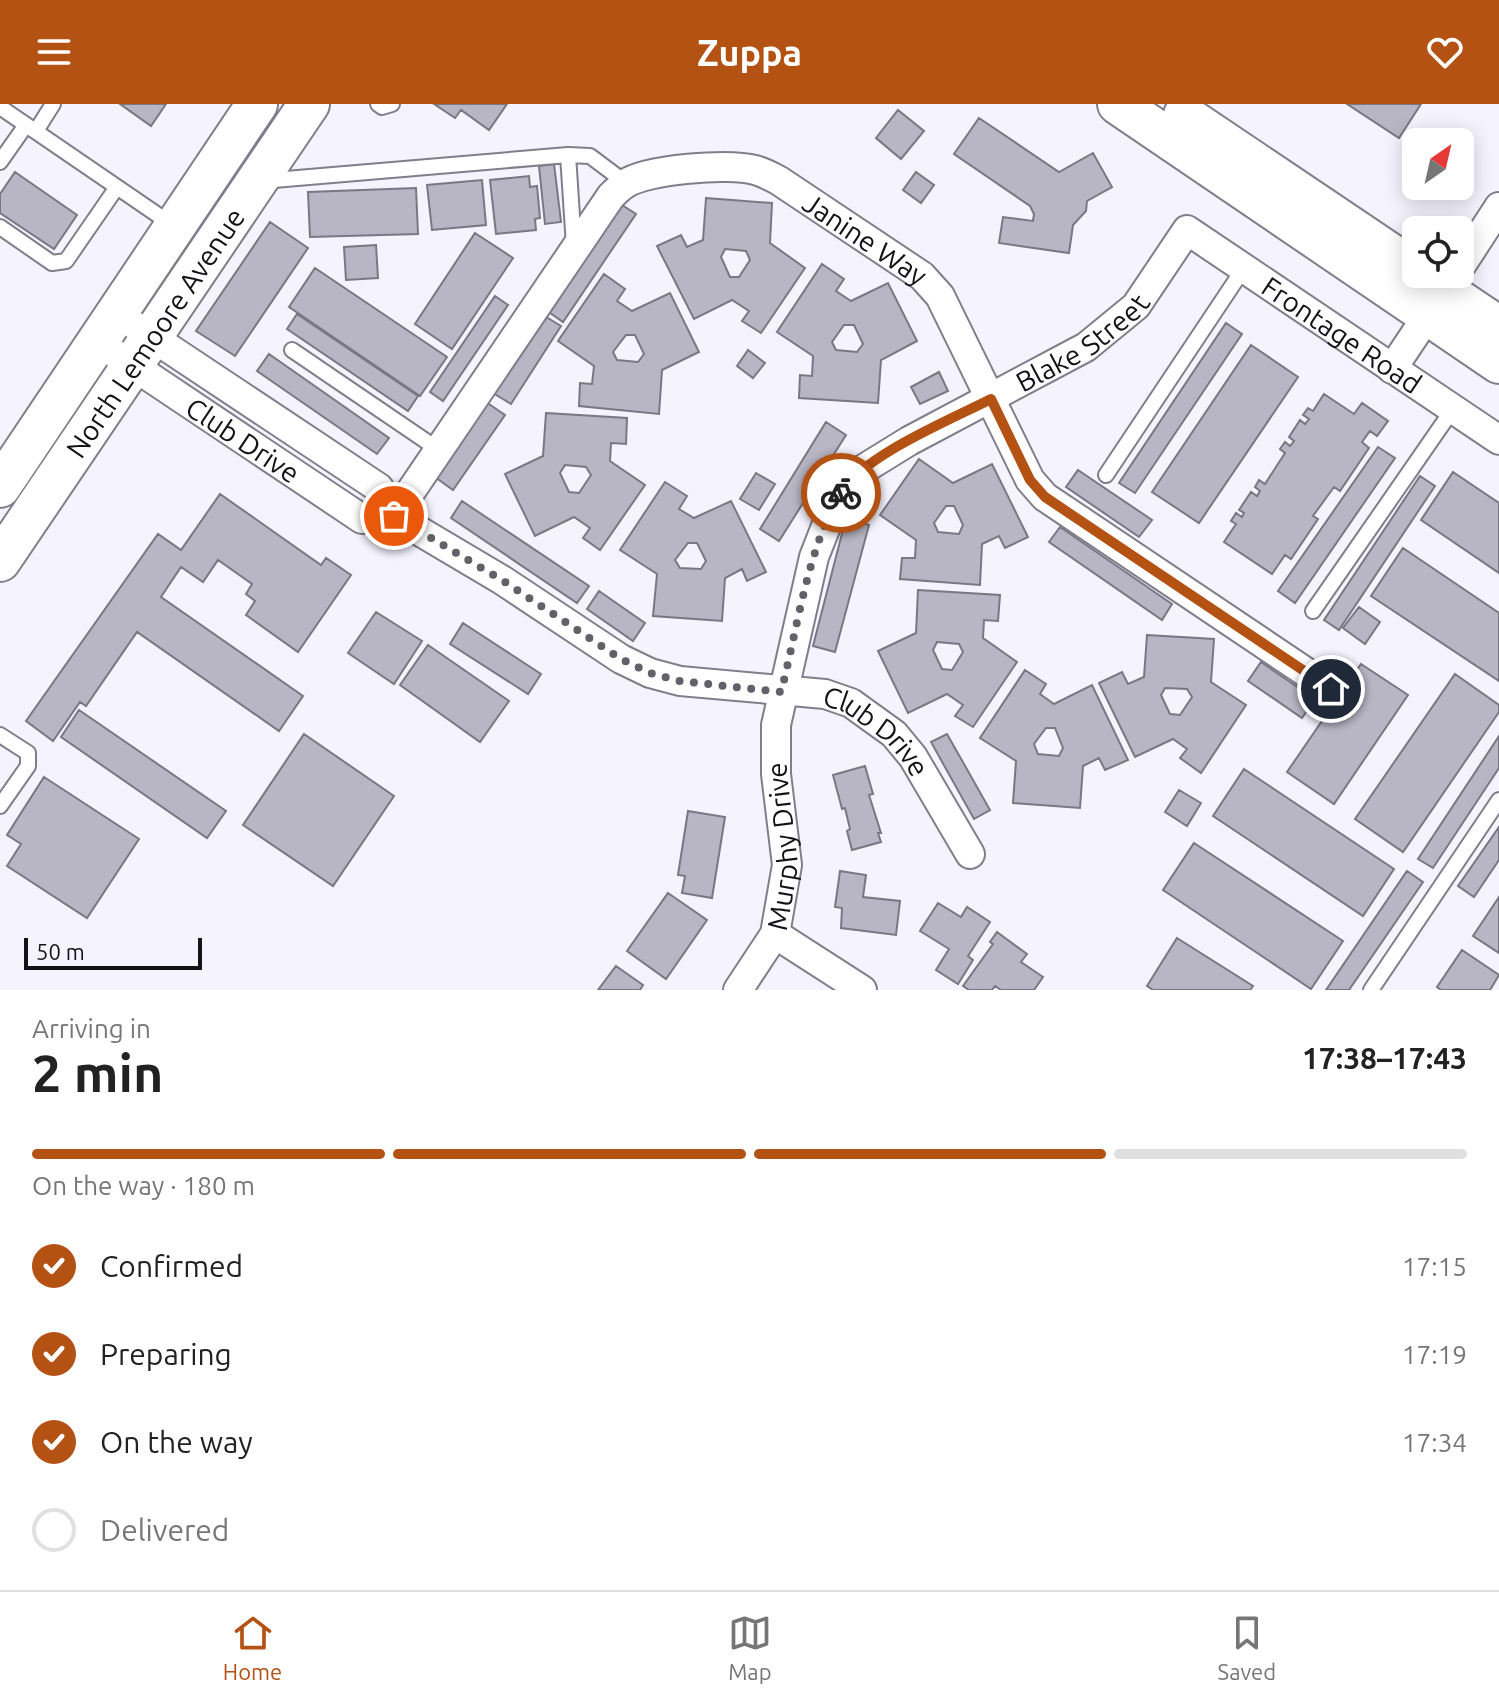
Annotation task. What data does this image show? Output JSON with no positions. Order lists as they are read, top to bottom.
{
  "streets": {
    "main road": ["North Lemoore Avenue"],
    "street": [
      "Janine Way",
      "Frontage Road",
      "Blake Street",
      "Club Drive",
      "Murphy Drive"
    ]
  },
  "crossings": [
    ["Janine Way", "Blake Street"],
    ["North Lemoore Avenue", "Club Drive"],
    ["Frontage Road", "Blake Street"],
    ["Blake Street", "Club Drive"],
    ["Blake Street", "Murphy Drive"],
    ["Club Drive", "Murphy Drive"]
  ],
  "scale_bar": "50 m",
  "north": "top right",
  "page": {
    "header": "Zuppa",
    "scale": "50 m",
    "heading": ["2 min", "Arriving in", "17:38–17:43"],
    "bar": "On the way · 180 m",
    "list": [
      ["Confirmed", "17:15"],
      ["Preparing", "17:19"],
      ["On the way", "17:34"],
      "Delivered"
    ],
    "tabs": ["Home", "Map", "Saved"]
  }
}
